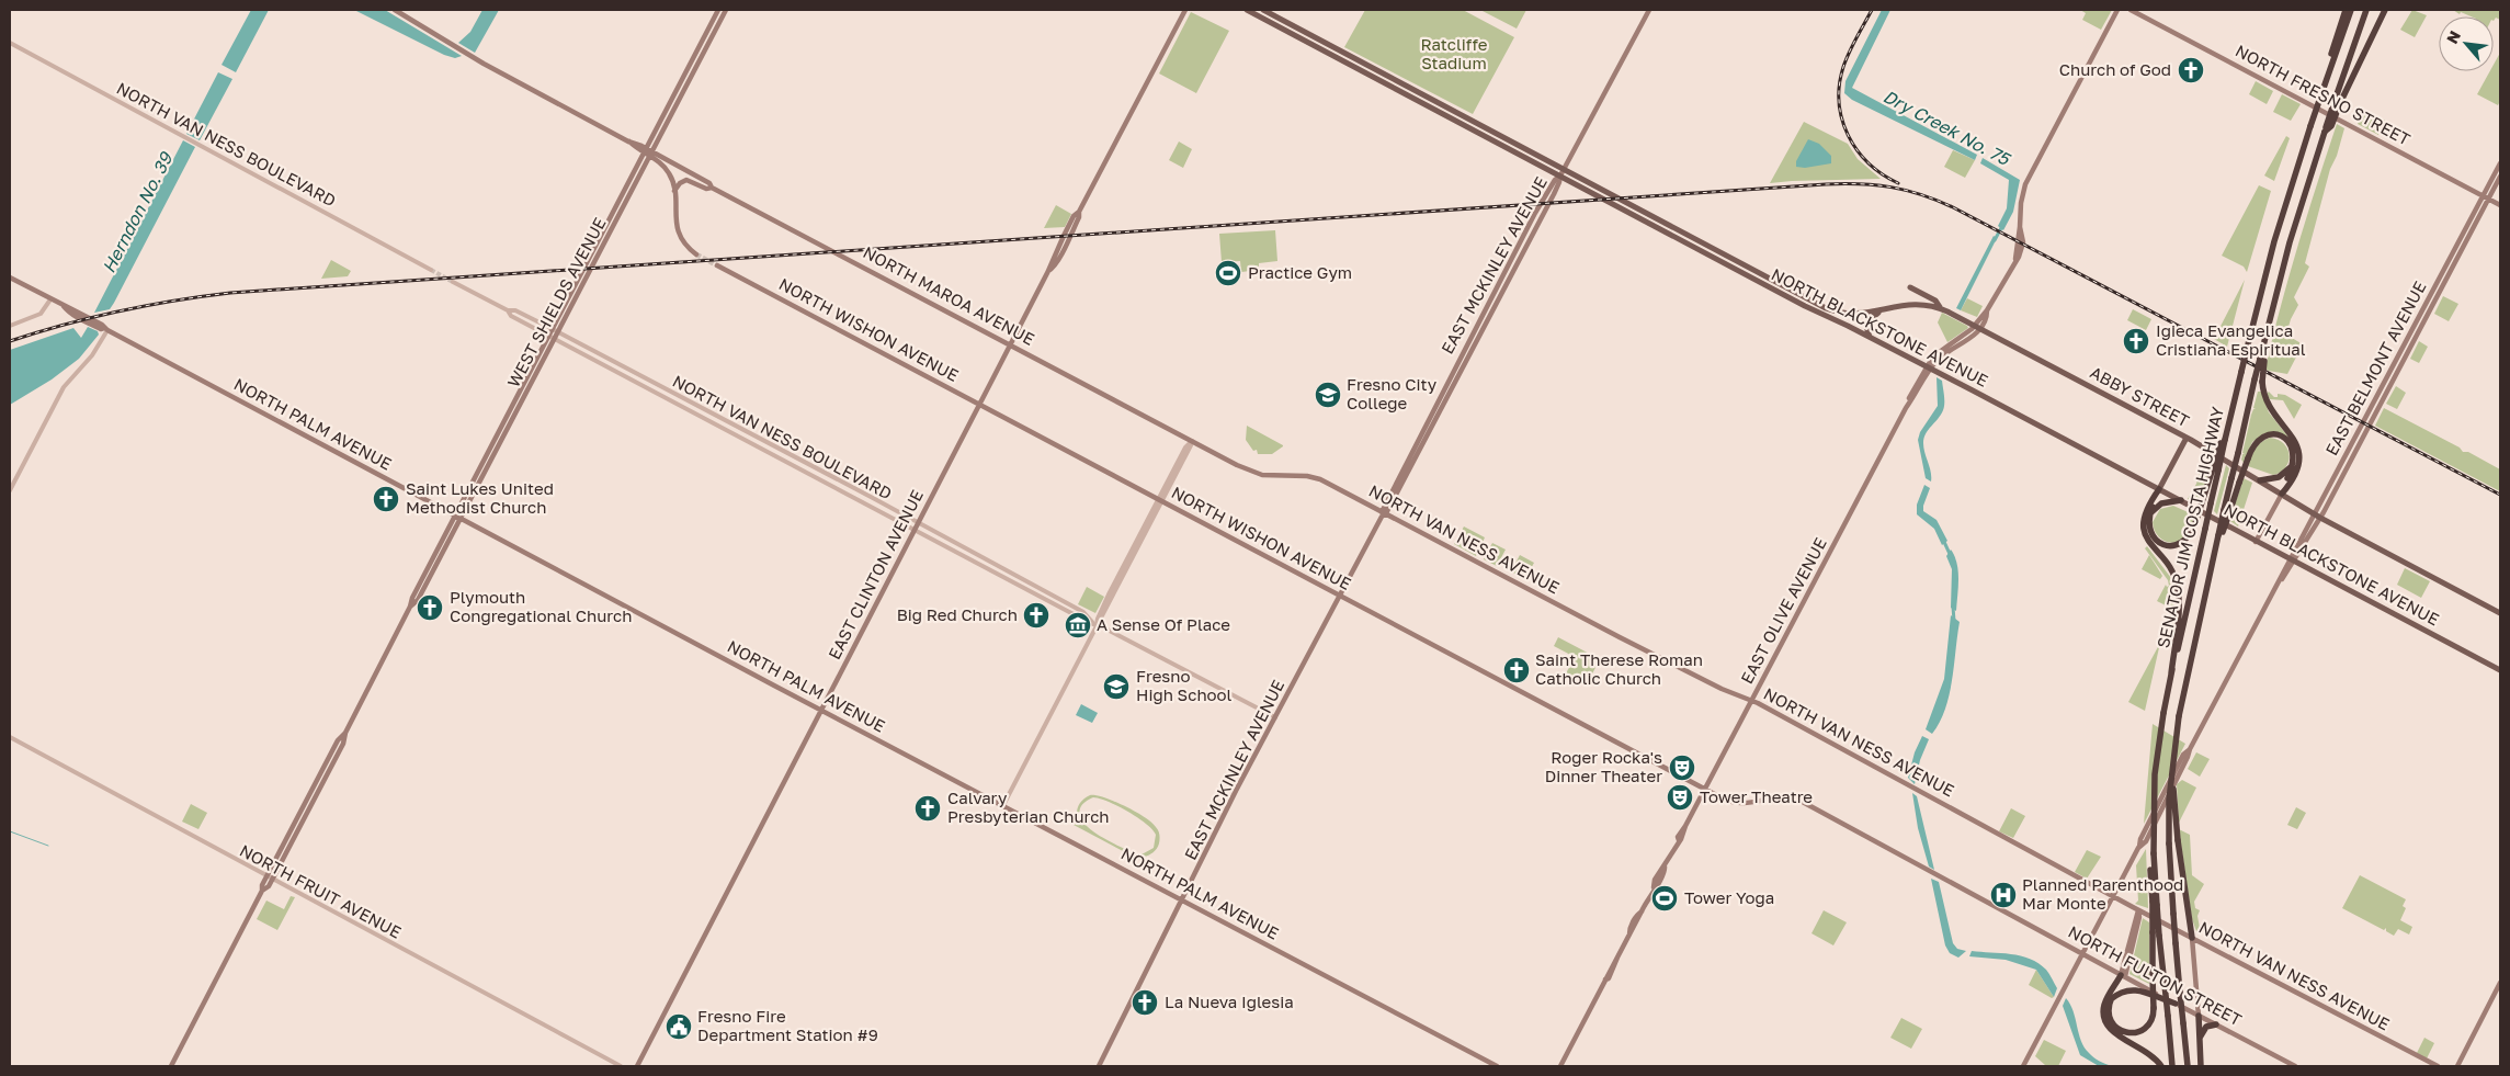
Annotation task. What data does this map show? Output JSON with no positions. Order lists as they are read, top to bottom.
{
  "streets": {
    "highway": ["SENATOR JIM COSTA HIGHWAY"],
    "main road": [
      "NORTH FRESNO STREET",
      "EAST MCKINLEY AVENUE",
      "NORTH MAROA AVENUE",
      "WEST SHIELDS AVENUE",
      "NORTH BLACKSTONE AVENUE",
      "NORTH WISHON AVENUE",
      "EAST BELMONT AVENUE",
      "ABBY STREET",
      "NORTH PALM AVENUE",
      "NORTH VAN NESS AVENUE",
      "EAST CLINTON AVENUE",
      "EAST OLIVE AVENUE",
      "NORTH FULTON STREET"
    ],
    "street": ["NORTH VAN NESS BOULEVARD", "NORTH FRUIT AVENUE"]
  },
  "crossings": [
    ["NORTH FRESNO STREET", "EAST BELMONT AVENUE"],
    ["NORTH VAN NESS BOULEVARD", "WEST SHIELDS AVENUE"],
    ["NORTH VAN NESS BOULEVARD", "EAST CLINTON AVENUE"],
    ["EAST MCKINLEY AVENUE", "NORTH BLACKSTONE AVENUE"],
    ["EAST MCKINLEY AVENUE", "NORTH WISHON AVENUE"],
    ["EAST MCKINLEY AVENUE", "NORTH PALM AVENUE"],
    ["EAST MCKINLEY AVENUE", "NORTH VAN NESS AVENUE"],
    ["NORTH MAROA AVENUE", "WEST SHIELDS AVENUE"],
    ["NORTH MAROA AVENUE", "NORTH VAN NESS AVENUE"],
    ["NORTH MAROA AVENUE", "EAST CLINTON AVENUE"],
    ["WEST SHIELDS AVENUE", "NORTH PALM AVENUE"],
    ["WEST SHIELDS AVENUE", "NORTH FRUIT AVENUE"],
    ["NORTH BLACKSTONE AVENUE", "EAST BELMONT AVENUE"],
    ["NORTH BLACKSTONE AVENUE", "ABBY STREET"],
    ["NORTH BLACKSTONE AVENUE", "EAST OLIVE AVENUE"],
    ["NORTH WISHON AVENUE", "EAST CLINTON AVENUE"],
    ["NORTH WISHON AVENUE", "EAST OLIVE AVENUE"],
    ["NORTH WISHON AVENUE", "NORTH FULTON STREET"],
    ["EAST BELMONT AVENUE", "ABBY STREET"],
    ["EAST BELMONT AVENUE", "NORTH VAN NESS AVENUE"],
    ["EAST BELMONT AVENUE", "NORTH FULTON STREET"],
    ["ABBY STREET", "EAST OLIVE AVENUE"],
    ["NORTH PALM AVENUE", "EAST CLINTON AVENUE"],
    ["NORTH VAN NESS AVENUE", "EAST OLIVE AVENUE"]
  ],
  "water": ["Dry Creek No. 75", "Herndon No. 39"],
  "parks": ["Ratcliffe Stadium"],
  "places": {
    "church": [
      "Church of God",
      "Igieca Evangelica Cristiana Espiritual",
      "Saint Lukes United Methodist Church",
      "Plymouth Congregational Church",
      "Big Red Church",
      "Saint Therese Roman Catholic Church",
      "Calvary Presbyterian Church",
      "La Nueva Iglesia"
    ],
    "sports": ["Practice Gym", "Tower Yoga"],
    "school or university": ["Fresno City College", "Fresno High School"],
    "museum": ["A Sense Of Place"],
    "theatre": ["Roger Rocka's Dinner Theater", "Tower Theatre"],
    "hospital": ["Planned Parenthood Mar Monte"],
    "public building": ["Fresno Fire Department Station #9"]
  },
  "north": "top left"
}
